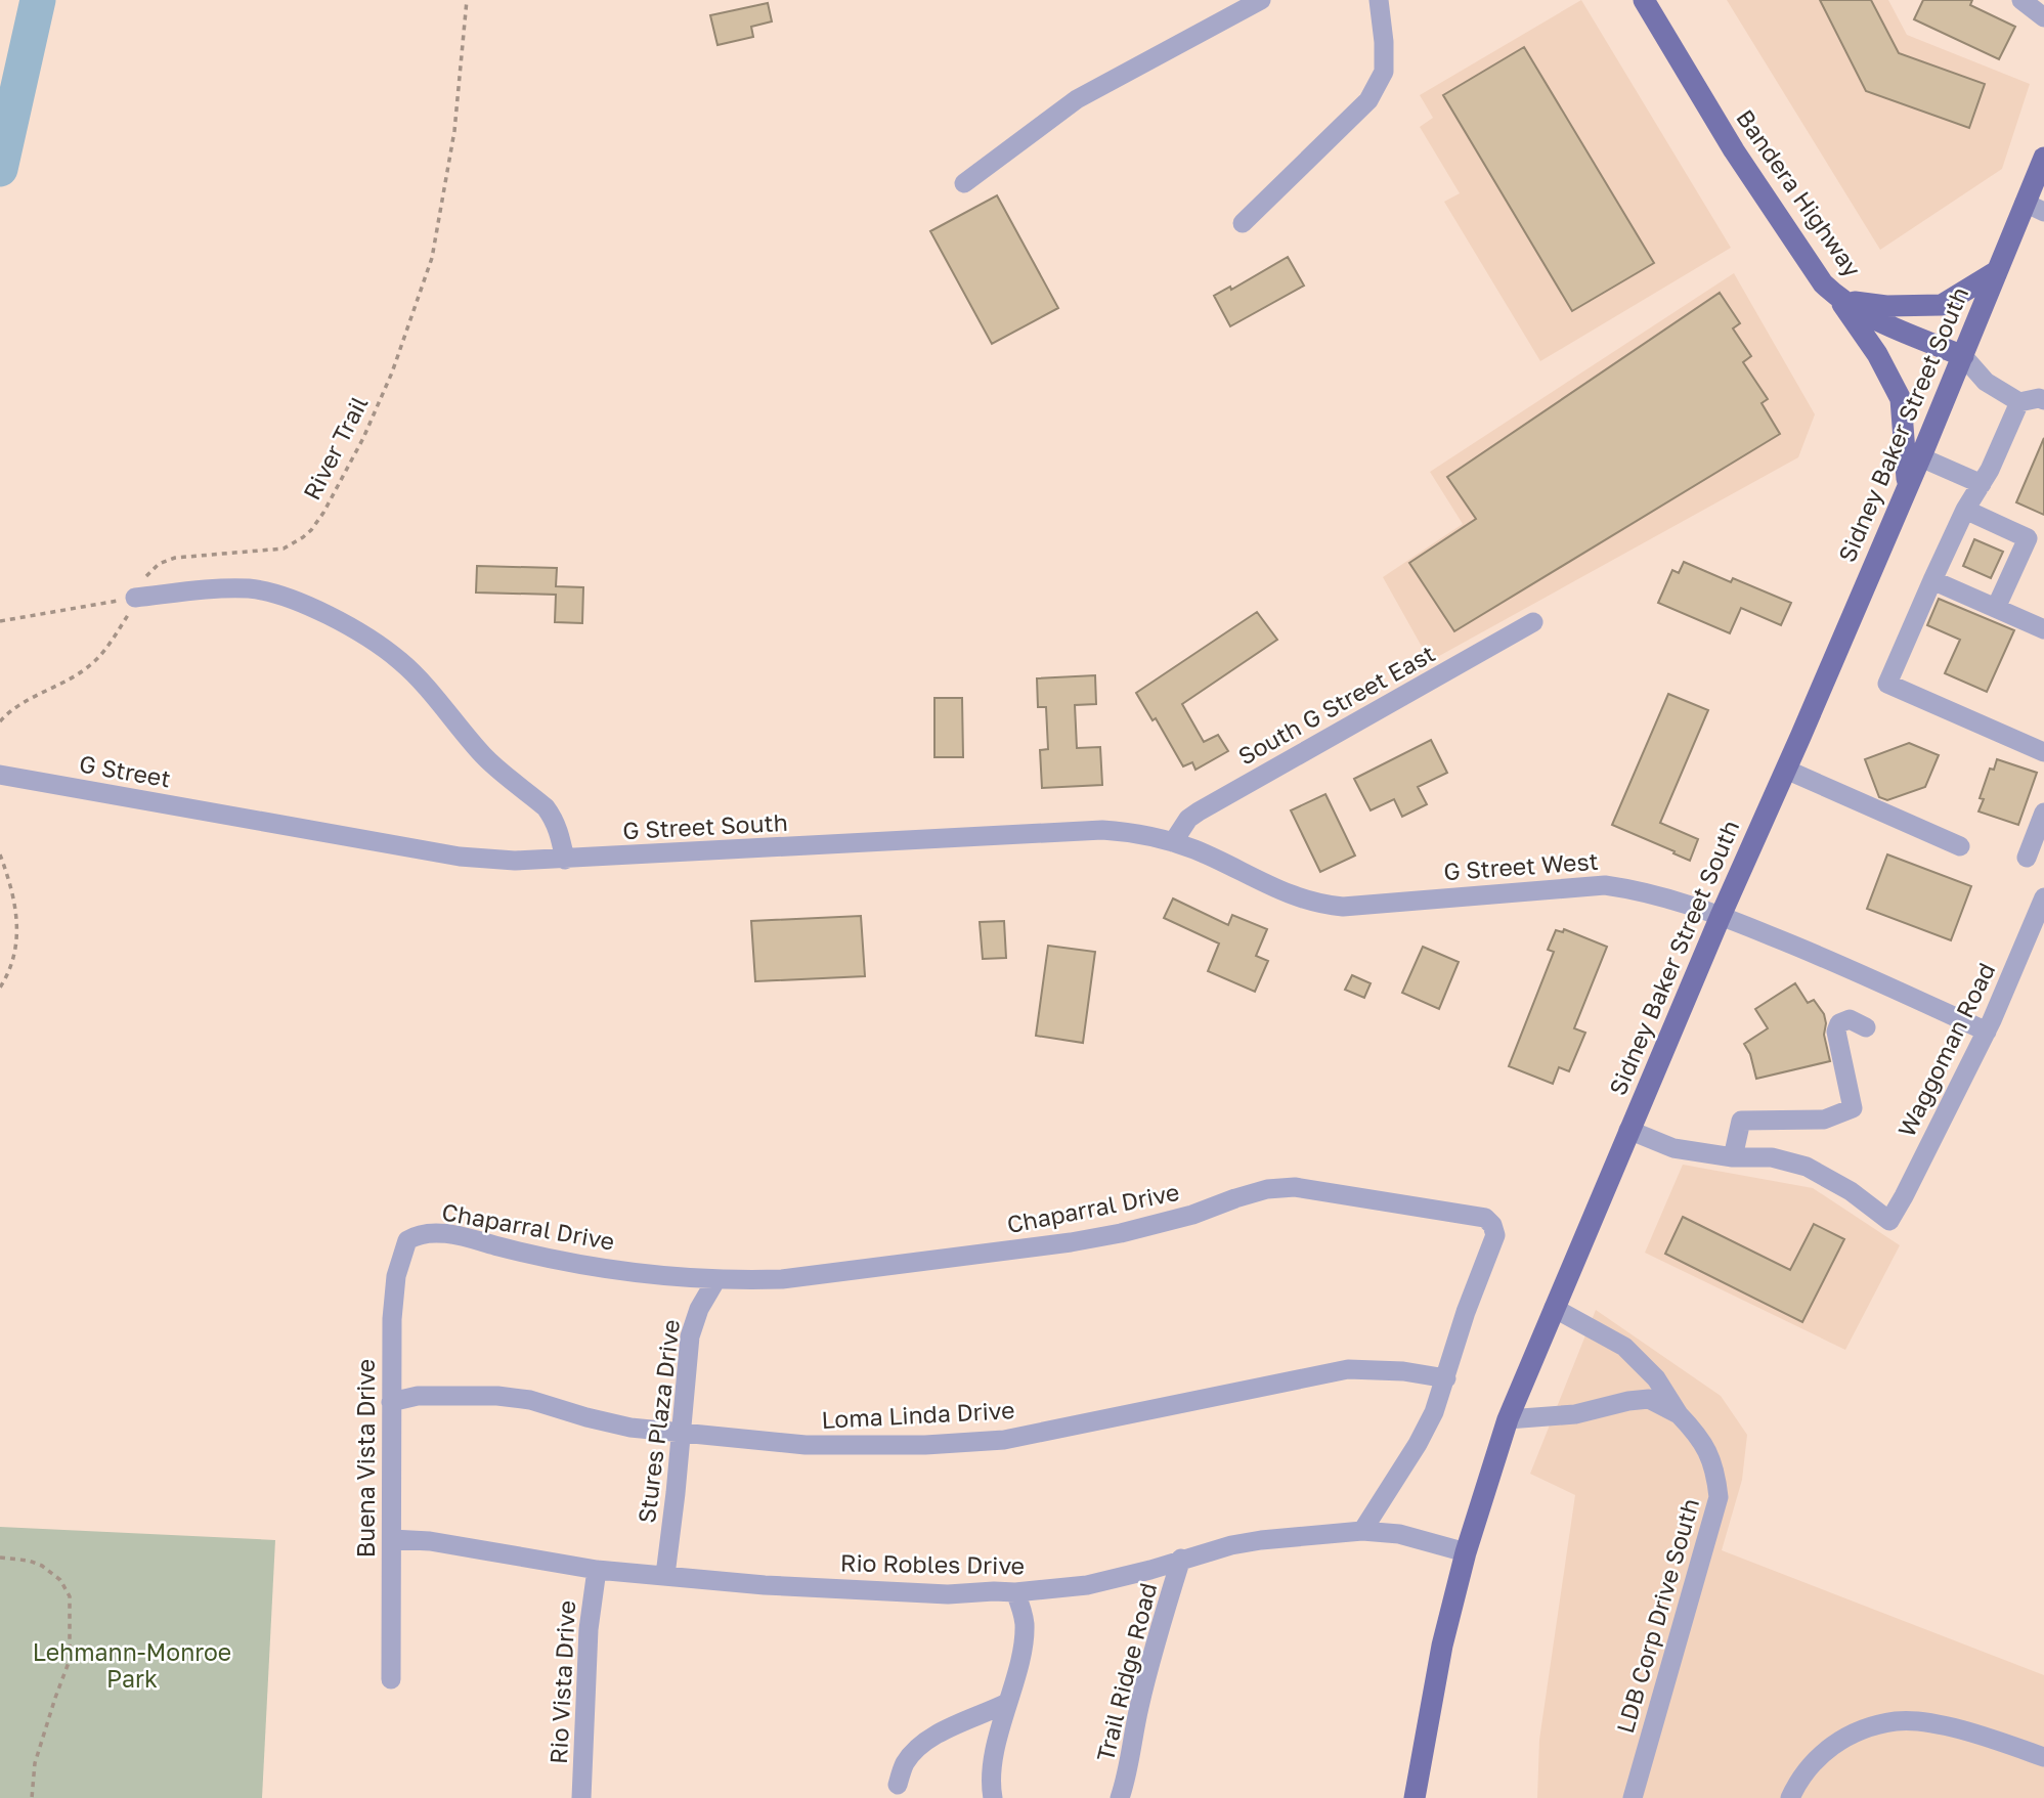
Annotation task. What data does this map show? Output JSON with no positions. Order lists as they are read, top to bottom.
{
  "streets": {
    "main road": ["Bandera Highway", "Sidney Baker Street South"],
    "street": [
      "South G Street East",
      "G Street",
      "G Street South",
      "G Street West",
      "Waggoman Road",
      "Chaparral Drive",
      "Loma Linda Drive",
      "Stures Plaza Drive",
      "Buena Vista Drive",
      "Rio Robles Drive",
      "LDB Corp Drive South",
      "Trail Ridge Road",
      "Rio Vista Drive"
    ],
    "path": ["River Trail"]
  },
  "crossings": [
    ["Bandera Highway", "Sidney Baker Street South"],
    ["Sidney Baker Street South", "G Street West"],
    ["Sidney Baker Street South", "Rio Robles Drive"],
    ["Sidney Baker Street South", "LDB Corp Drive South"],
    ["South G Street East", "G Street South"],
    ["South G Street East", "G Street West"],
    ["G Street", "G Street South"],
    ["G Street South", "G Street West"],
    ["G Street West", "Waggoman Road"],
    ["Chaparral Drive", "Loma Linda Drive"],
    ["Chaparral Drive", "Stures Plaza Drive"],
    ["Chaparral Drive", "Buena Vista Drive"],
    ["Chaparral Drive", "Rio Robles Drive"],
    ["Loma Linda Drive", "Stures Plaza Drive"],
    ["Loma Linda Drive", "Buena Vista Drive"],
    ["Stures Plaza Drive", "Rio Robles Drive"],
    ["Buena Vista Drive", "Rio Robles Drive"],
    ["Rio Robles Drive", "Trail Ridge Road"],
    ["Rio Robles Drive", "Rio Vista Drive"]
  ],
  "parks": ["Lehmann-Monroe Park"]
}
